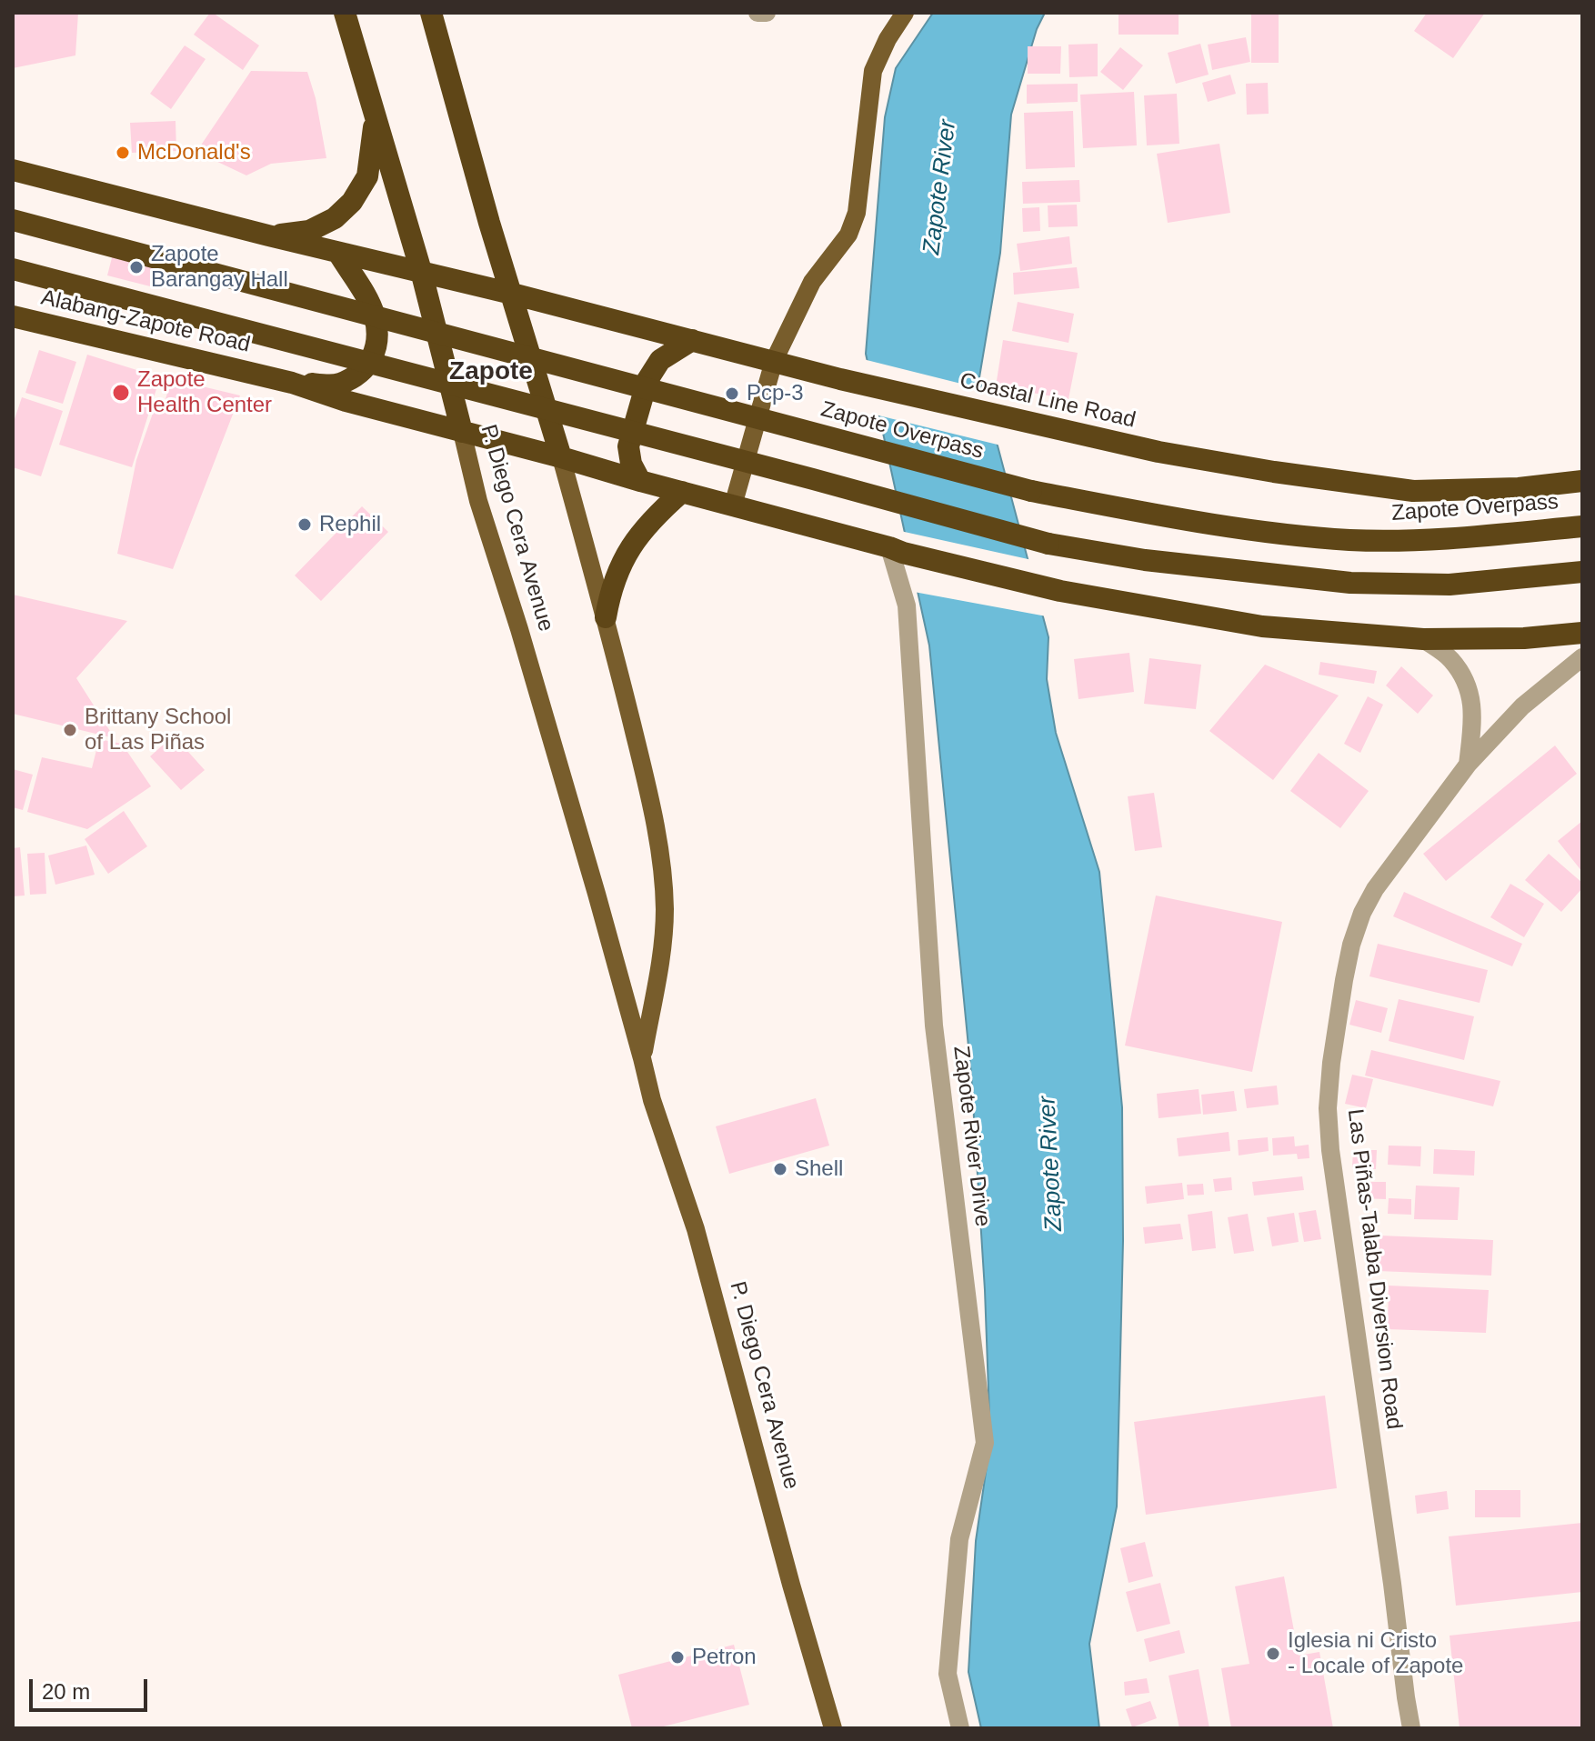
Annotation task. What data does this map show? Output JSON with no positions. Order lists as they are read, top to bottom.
{
  "streets": {
    "highway": [
      "Alabang-Zapote Road",
      "Coastal Line Road",
      "Zapote Overpass",
      "P. Diego Cera Avenue"
    ],
    "street": ["Zapote River Drive", "Las Piñas-Talaba Diversion Road"]
  },
  "crossings": [
    ["Alabang-Zapote Road", "P. Diego Cera Avenue"],
    ["Coastal Line Road", "P. Diego Cera Avenue"]
  ],
  "districts": ["Zapote"],
  "water": ["Zapote River"],
  "places": [
    "McDonald's",
    "Zapote Barangay Hall",
    "Zapote Health Center",
    "Pcp-3",
    "Rephil",
    "Brittany School of Las Piñas",
    "Shell",
    "Iglesia ni Cristo - Locale of Zapote",
    "Petron"
  ],
  "scale_bar": "20 m"
}
